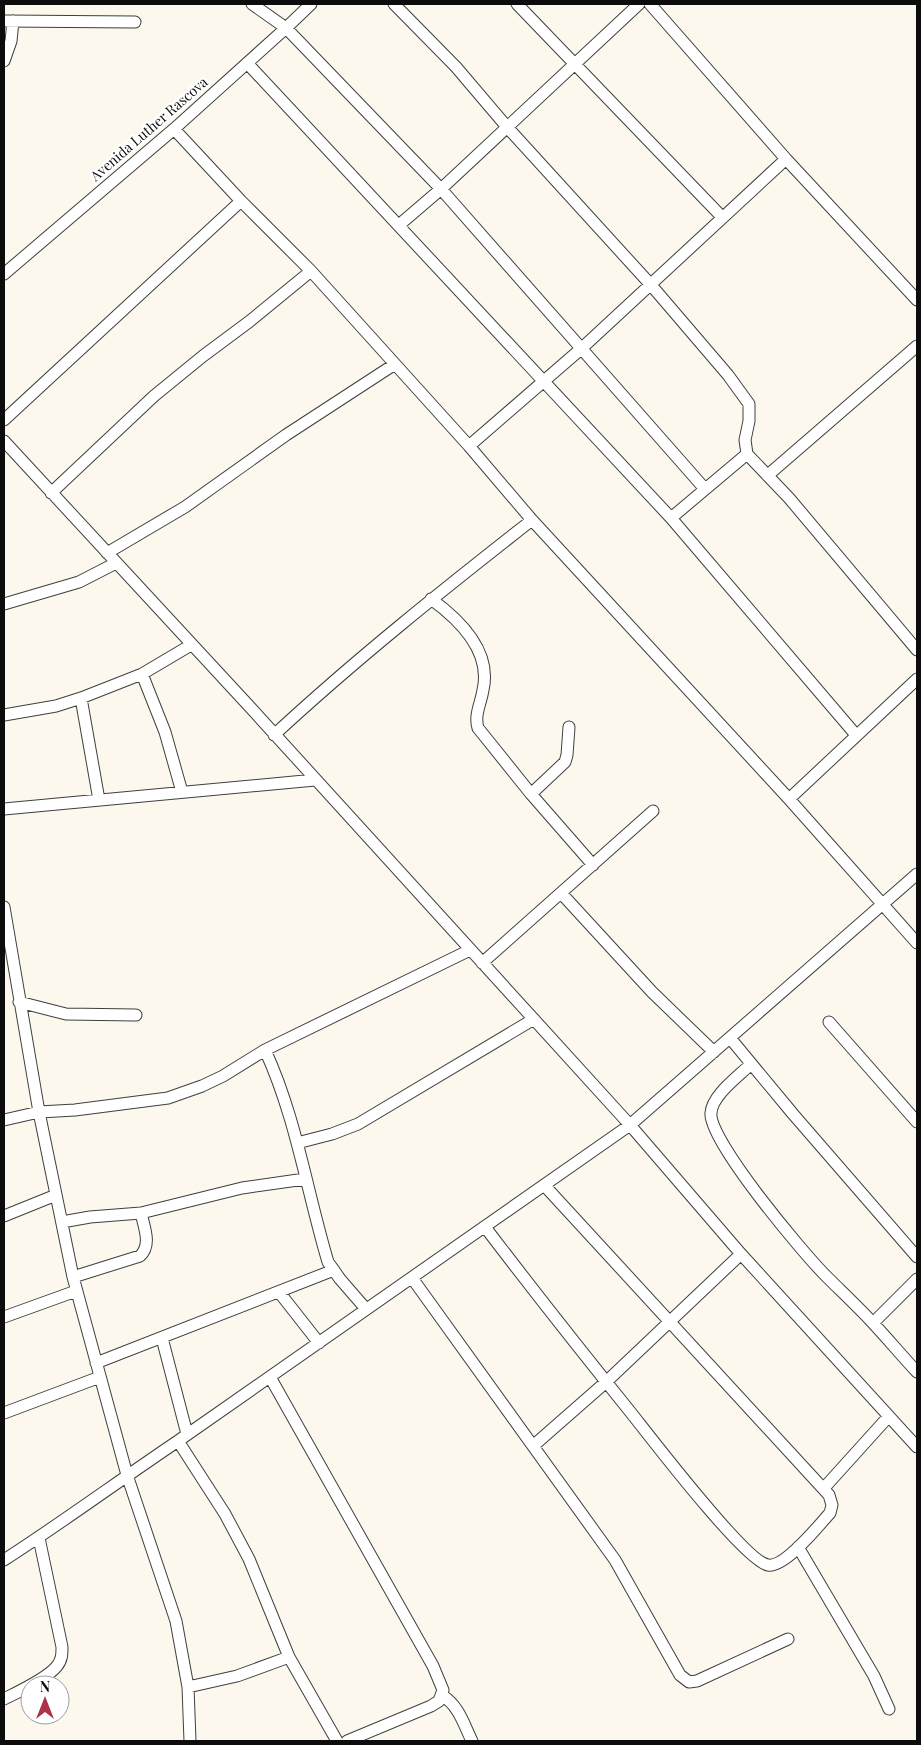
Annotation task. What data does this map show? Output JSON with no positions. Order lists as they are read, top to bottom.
{
  "streets": {
    "street": ["Avenida Luther Rascova"]
  },
  "north": "top"
}
